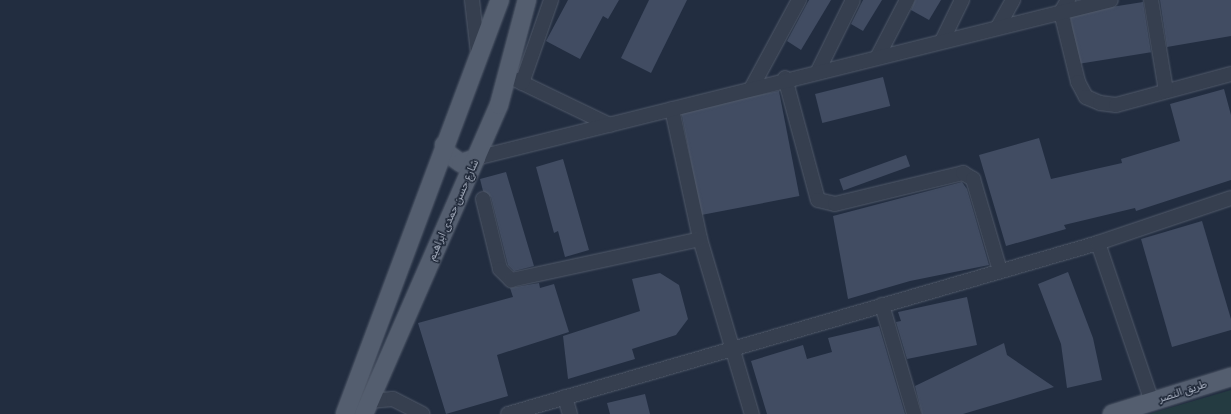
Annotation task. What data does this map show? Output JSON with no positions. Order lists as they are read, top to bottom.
{
  "streets": {
    "main road": ["شارع حسن حمدى ابراهيم", "طريق النصر"]
  }
}
